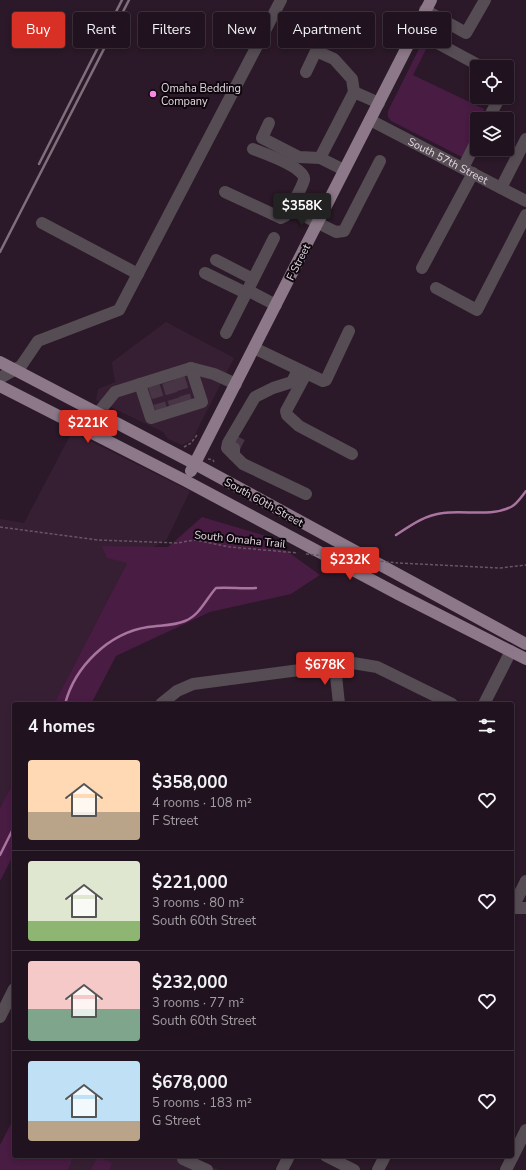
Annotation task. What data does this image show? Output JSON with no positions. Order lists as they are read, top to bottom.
{
  "streets": {
    "main road": ["F Street", "South 60th Street"],
    "street": ["South 57th Street"],
    "path": ["South Omaha Trail"]
  },
  "crossings": [
    ["South 57th Street", "F Street"],
    ["F Street", "South 60th Street"]
  ],
  "places": ["Omaha Bedding Company"],
  "page": {
    "chip": [
      "Buy",
      "Rent",
      "Filters",
      "New",
      "Apartment",
      "House"
    ],
    "price": [
      "$358K",
      "$221K",
      "$232K",
      "$678K"
    ],
    "heading": "4 homes",
    "list": [
      {
        "name": "$358,000",
        "note": "4 rooms · 108 m² · F Street"
      },
      {
        "name": "$221,000",
        "note": "3 rooms · 80 m² · South 60th Street"
      },
      {
        "name": "$232,000",
        "note": "3 rooms · 77 m² · South 60th Street"
      },
      {
        "name": "$678,000",
        "note": "5 rooms · 183 m² · G Street"
      }
    ]
  }
}
